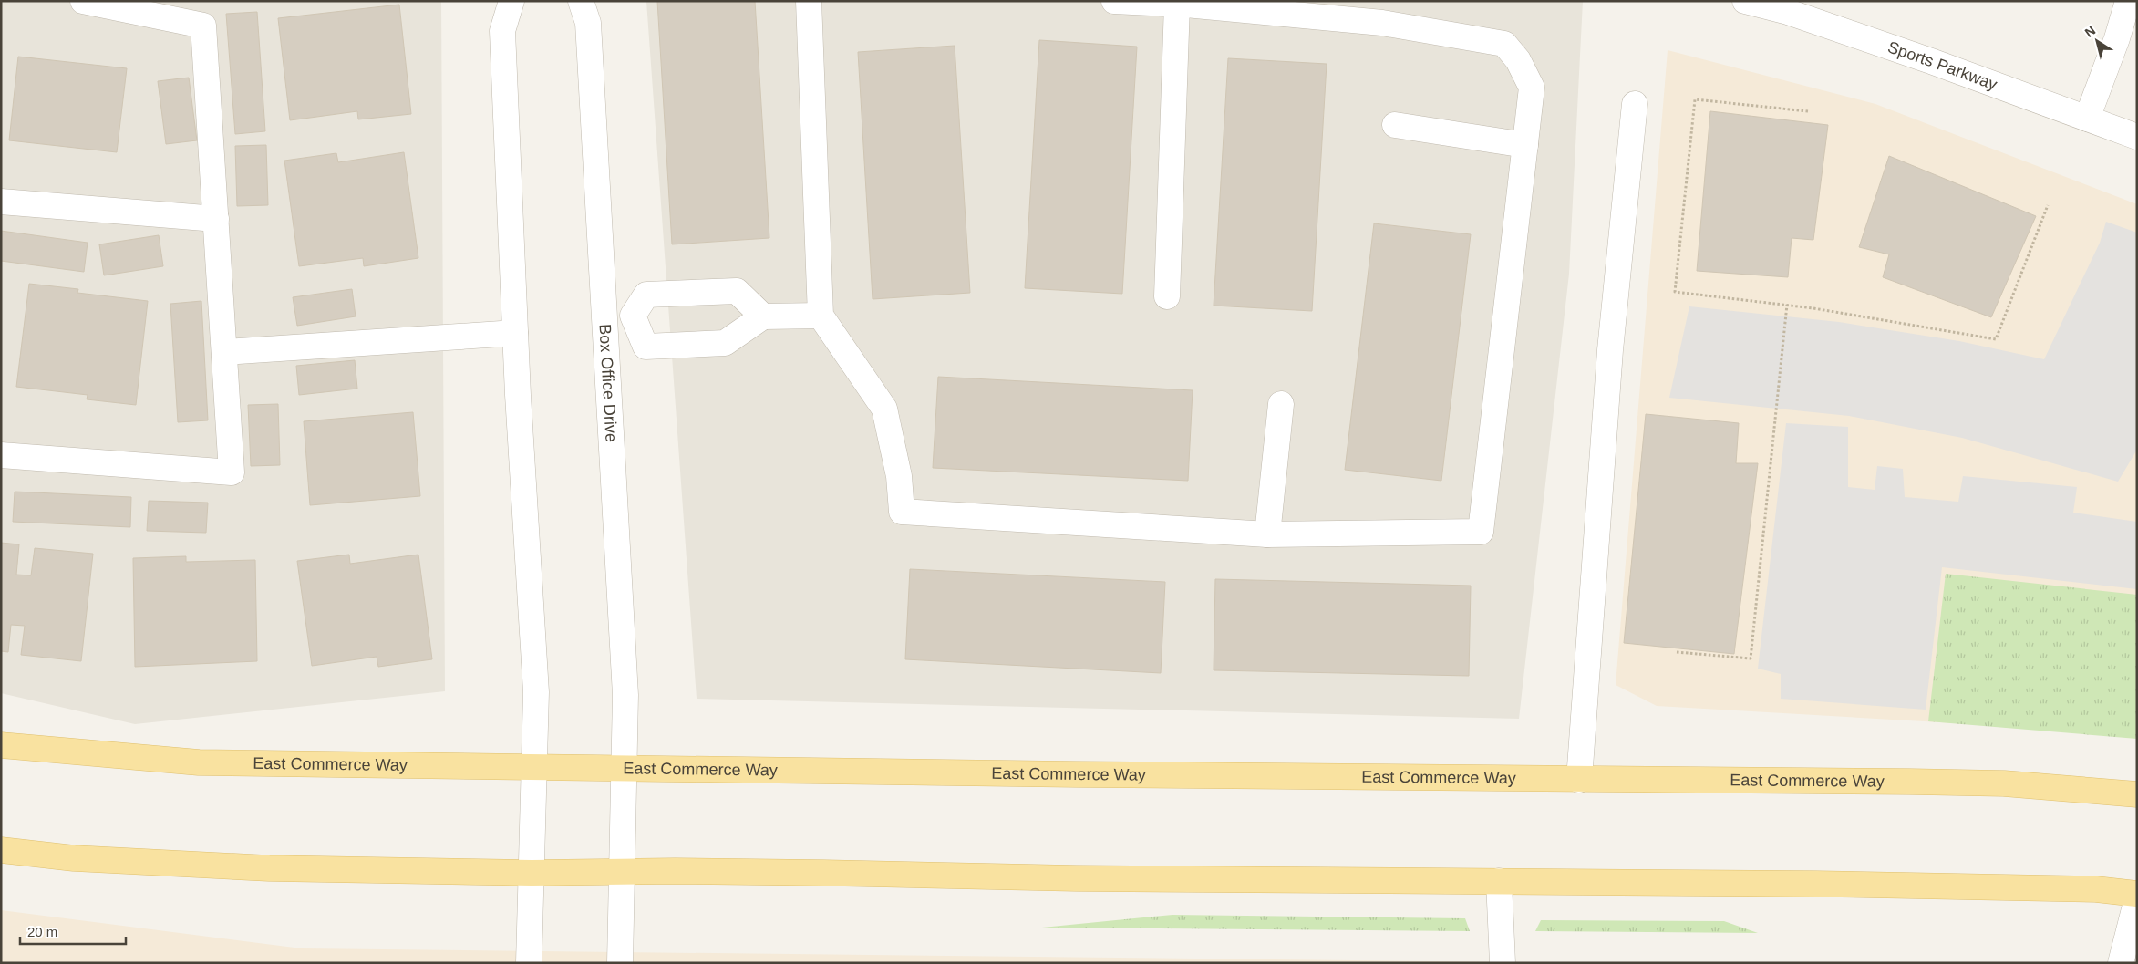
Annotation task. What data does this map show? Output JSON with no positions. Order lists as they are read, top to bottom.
{
  "streets": {
    "main road": ["East Commerce Way"],
    "street": ["Sports Parkway", "Box Office Drive"]
  },
  "crossings": [
    ["Box Office Drive", "East Commerce Way"]
  ],
  "scale_bar": "20 m",
  "north": "top left"
}
